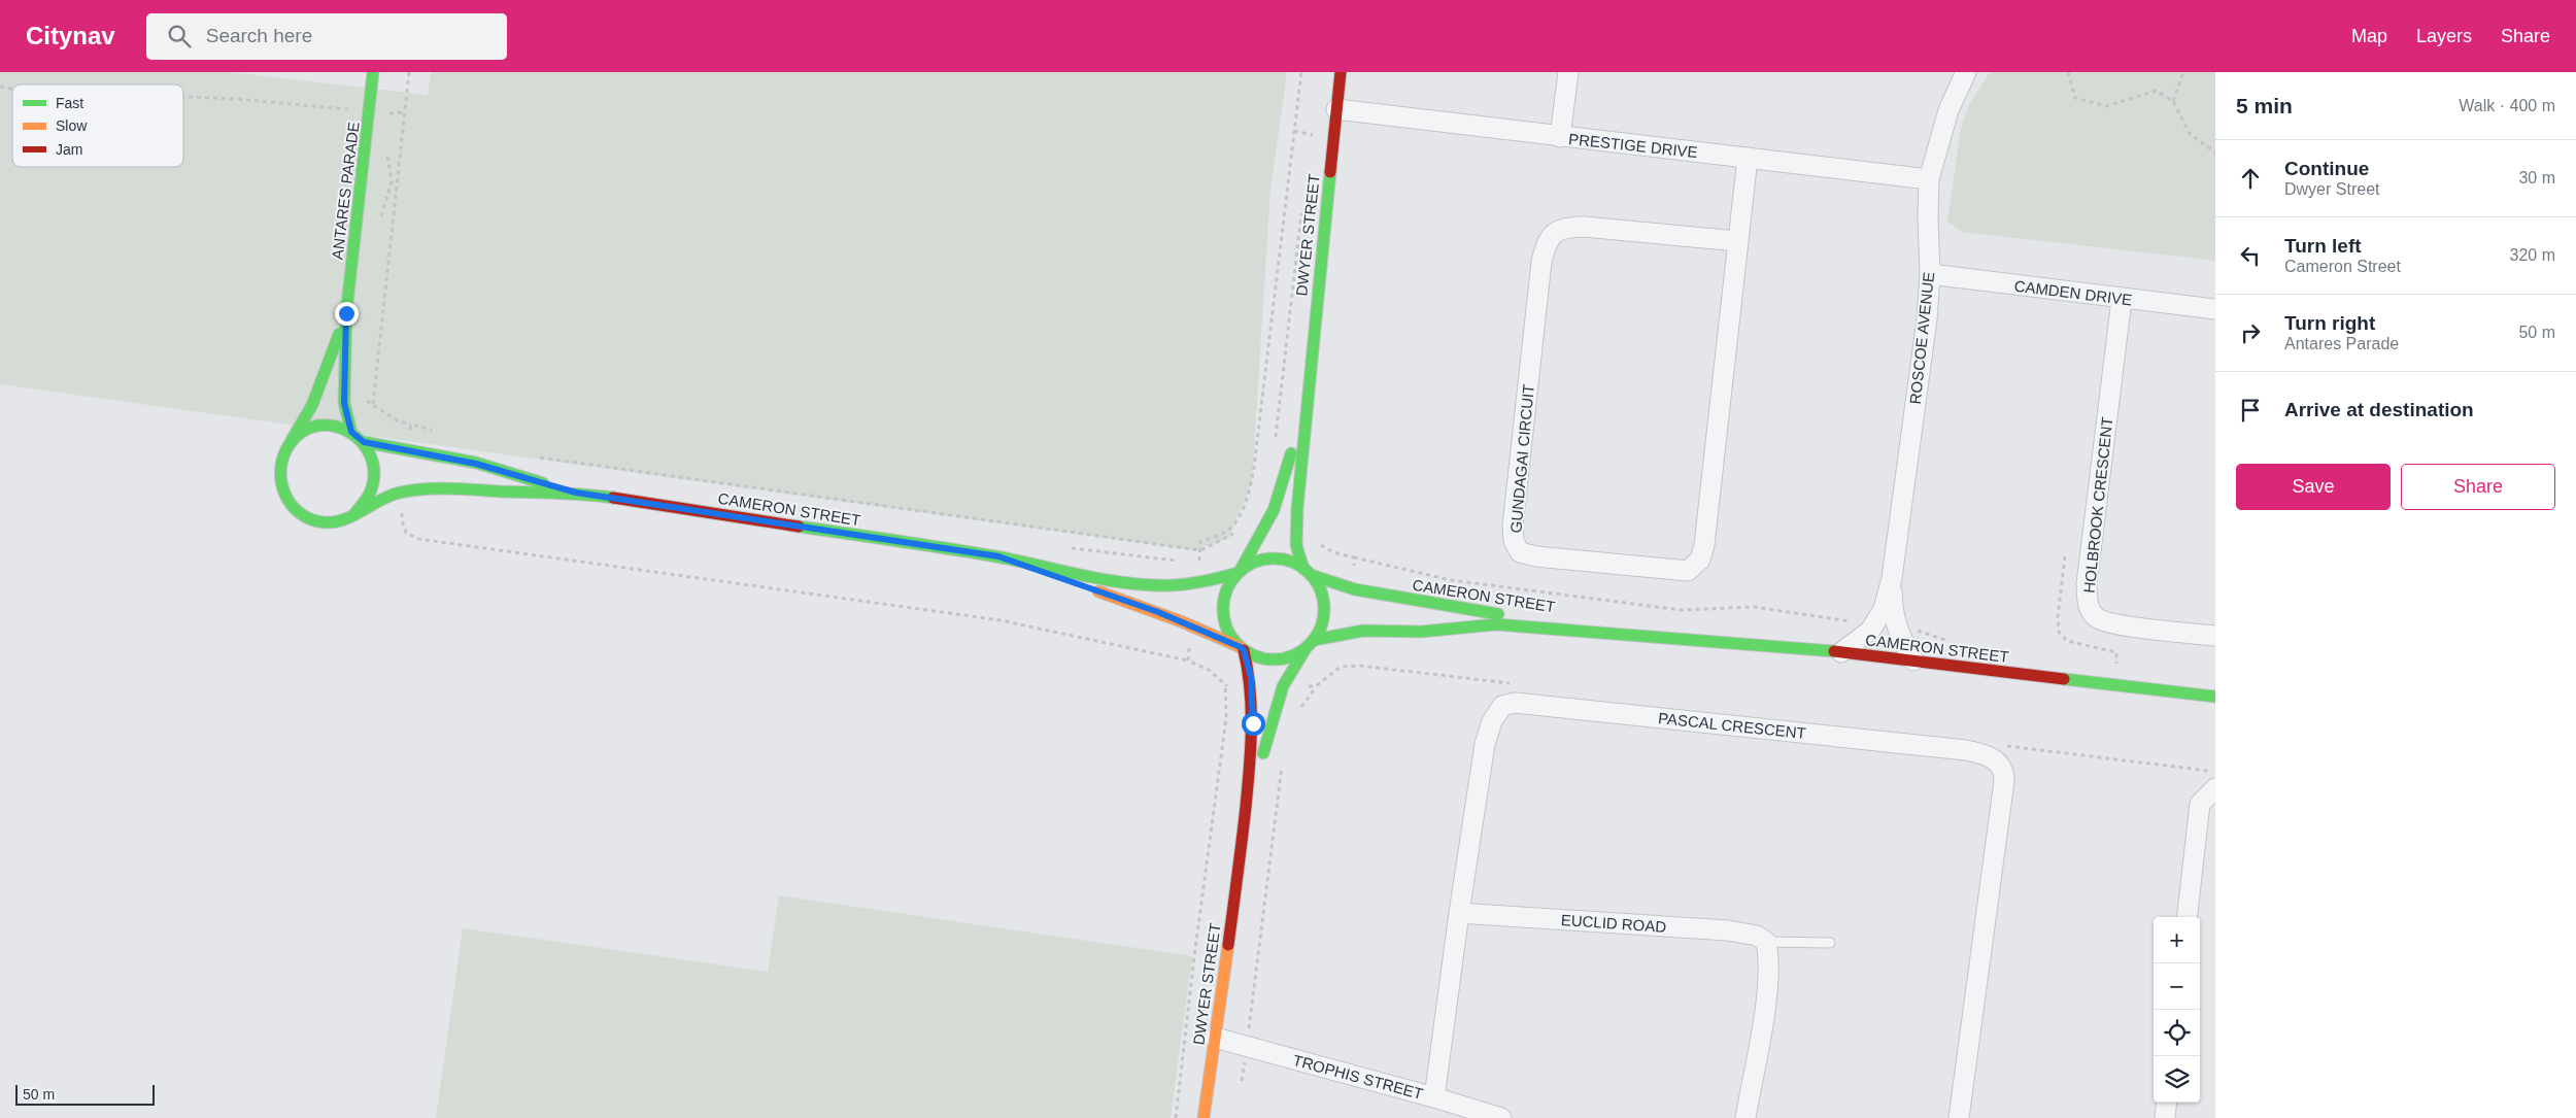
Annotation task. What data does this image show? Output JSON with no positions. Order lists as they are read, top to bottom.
{
  "streets": {
    "street": [
      "PRESTIGE DRIVE",
      "ANTARES PARADE",
      "DWYER STREET",
      "CAMDEN DRIVE",
      "ROSCOE AVENUE",
      "GUNDAGAI CIRCUIT",
      "HOLBROOK CRESCENT",
      "CAMERON STREET",
      "PASCAL CRESCENT",
      "EUCLID ROAD",
      "TROPHIS STREET"
    ]
  },
  "crossings": [
    ["PRESTIGE DRIVE", "DWYER STREET"],
    ["PRESTIGE DRIVE", "ROSCOE AVENUE"],
    ["PRESTIGE DRIVE", "GUNDAGAI CIRCUIT"],
    ["ANTARES PARADE", "CAMERON STREET"],
    ["DWYER STREET", "CAMERON STREET"],
    ["DWYER STREET", "TROPHIS STREET"],
    ["CAMDEN DRIVE", "ROSCOE AVENUE"],
    ["CAMDEN DRIVE", "HOLBROOK CRESCENT"],
    ["PASCAL CRESCENT", "EUCLID ROAD"],
    ["PASCAL CRESCENT", "TROPHIS STREET"]
  ],
  "legend": ["Fast", "Slow", "Jam"],
  "scale_bar": "50 m",
  "page": {
    "header": "Citynav",
    "search": "Search here",
    "nav": ["Map", "Layers", "Share"],
    "heading": ["5 min", "Walk · 400 m"],
    "list": [
      ["Continue", "Dwyer Street", "30 m"],
      ["Turn left", "Cameron Street", "320 m"],
      ["Turn right", "Antares Parade", "50 m"],
      "Arrive at destination"
    ],
    "buttons": ["Save", "Share"],
    "map_buttons": ["+", "−"],
    "scale": "50 m"
  }
}
